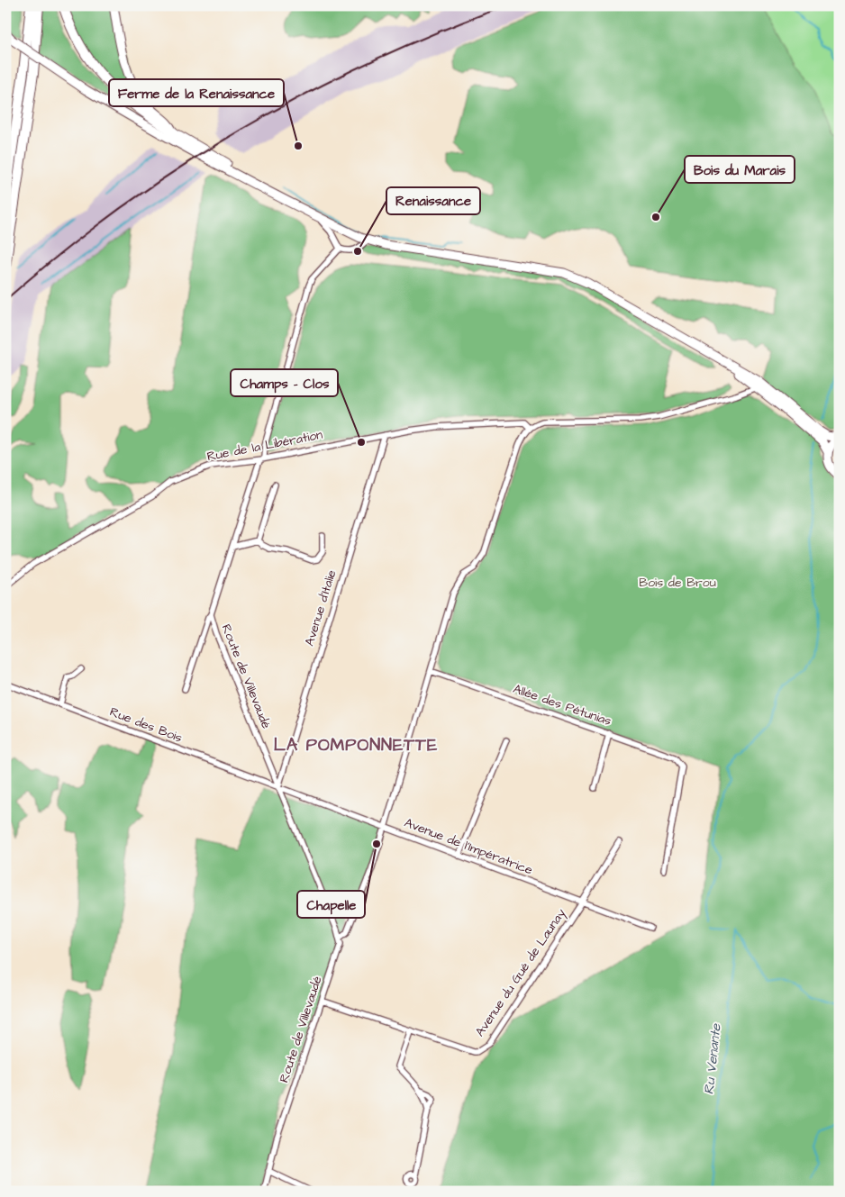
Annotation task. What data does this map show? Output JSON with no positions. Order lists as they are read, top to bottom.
{
  "streets": {
    "street": [
      "Rue de la Libération",
      "Avenue d'Italie",
      "Route de Villevaudé",
      "Allée des Pétunias",
      "Rue des Bois",
      "Avenue de l'Impératrice",
      "Avenue du Gué de Launay"
    ]
  },
  "crossings": [
    ["Rue de la Libération", "Avenue d'Italie"],
    ["Rue de la Libération", "Route de Villevaudé"],
    ["Avenue d'Italie", "Route de Villevaudé"],
    ["Avenue d'Italie", "Rue des Bois"],
    ["Avenue d'Italie", "Avenue de l'Impératrice"],
    ["Route de Villevaudé", "Rue des Bois"],
    ["Route de Villevaudé", "Avenue de l'Impératrice"],
    ["Route de Villevaudé", "Avenue du Gué de Launay"],
    ["Rue des Bois", "Avenue de l'Impératrice"],
    ["Avenue de l'Impératrice", "Avenue du Gué de Launay"]
  ],
  "districts": ["LA POMPONNETTE"],
  "water": ["Ru Venante"],
  "parks": ["Bois de Brou"],
  "places": [
    "Ferme de la Renaissance",
    "Bois du Marais",
    "Renaissance",
    "Champs - Clos",
    "Chapelle"
  ]
}
